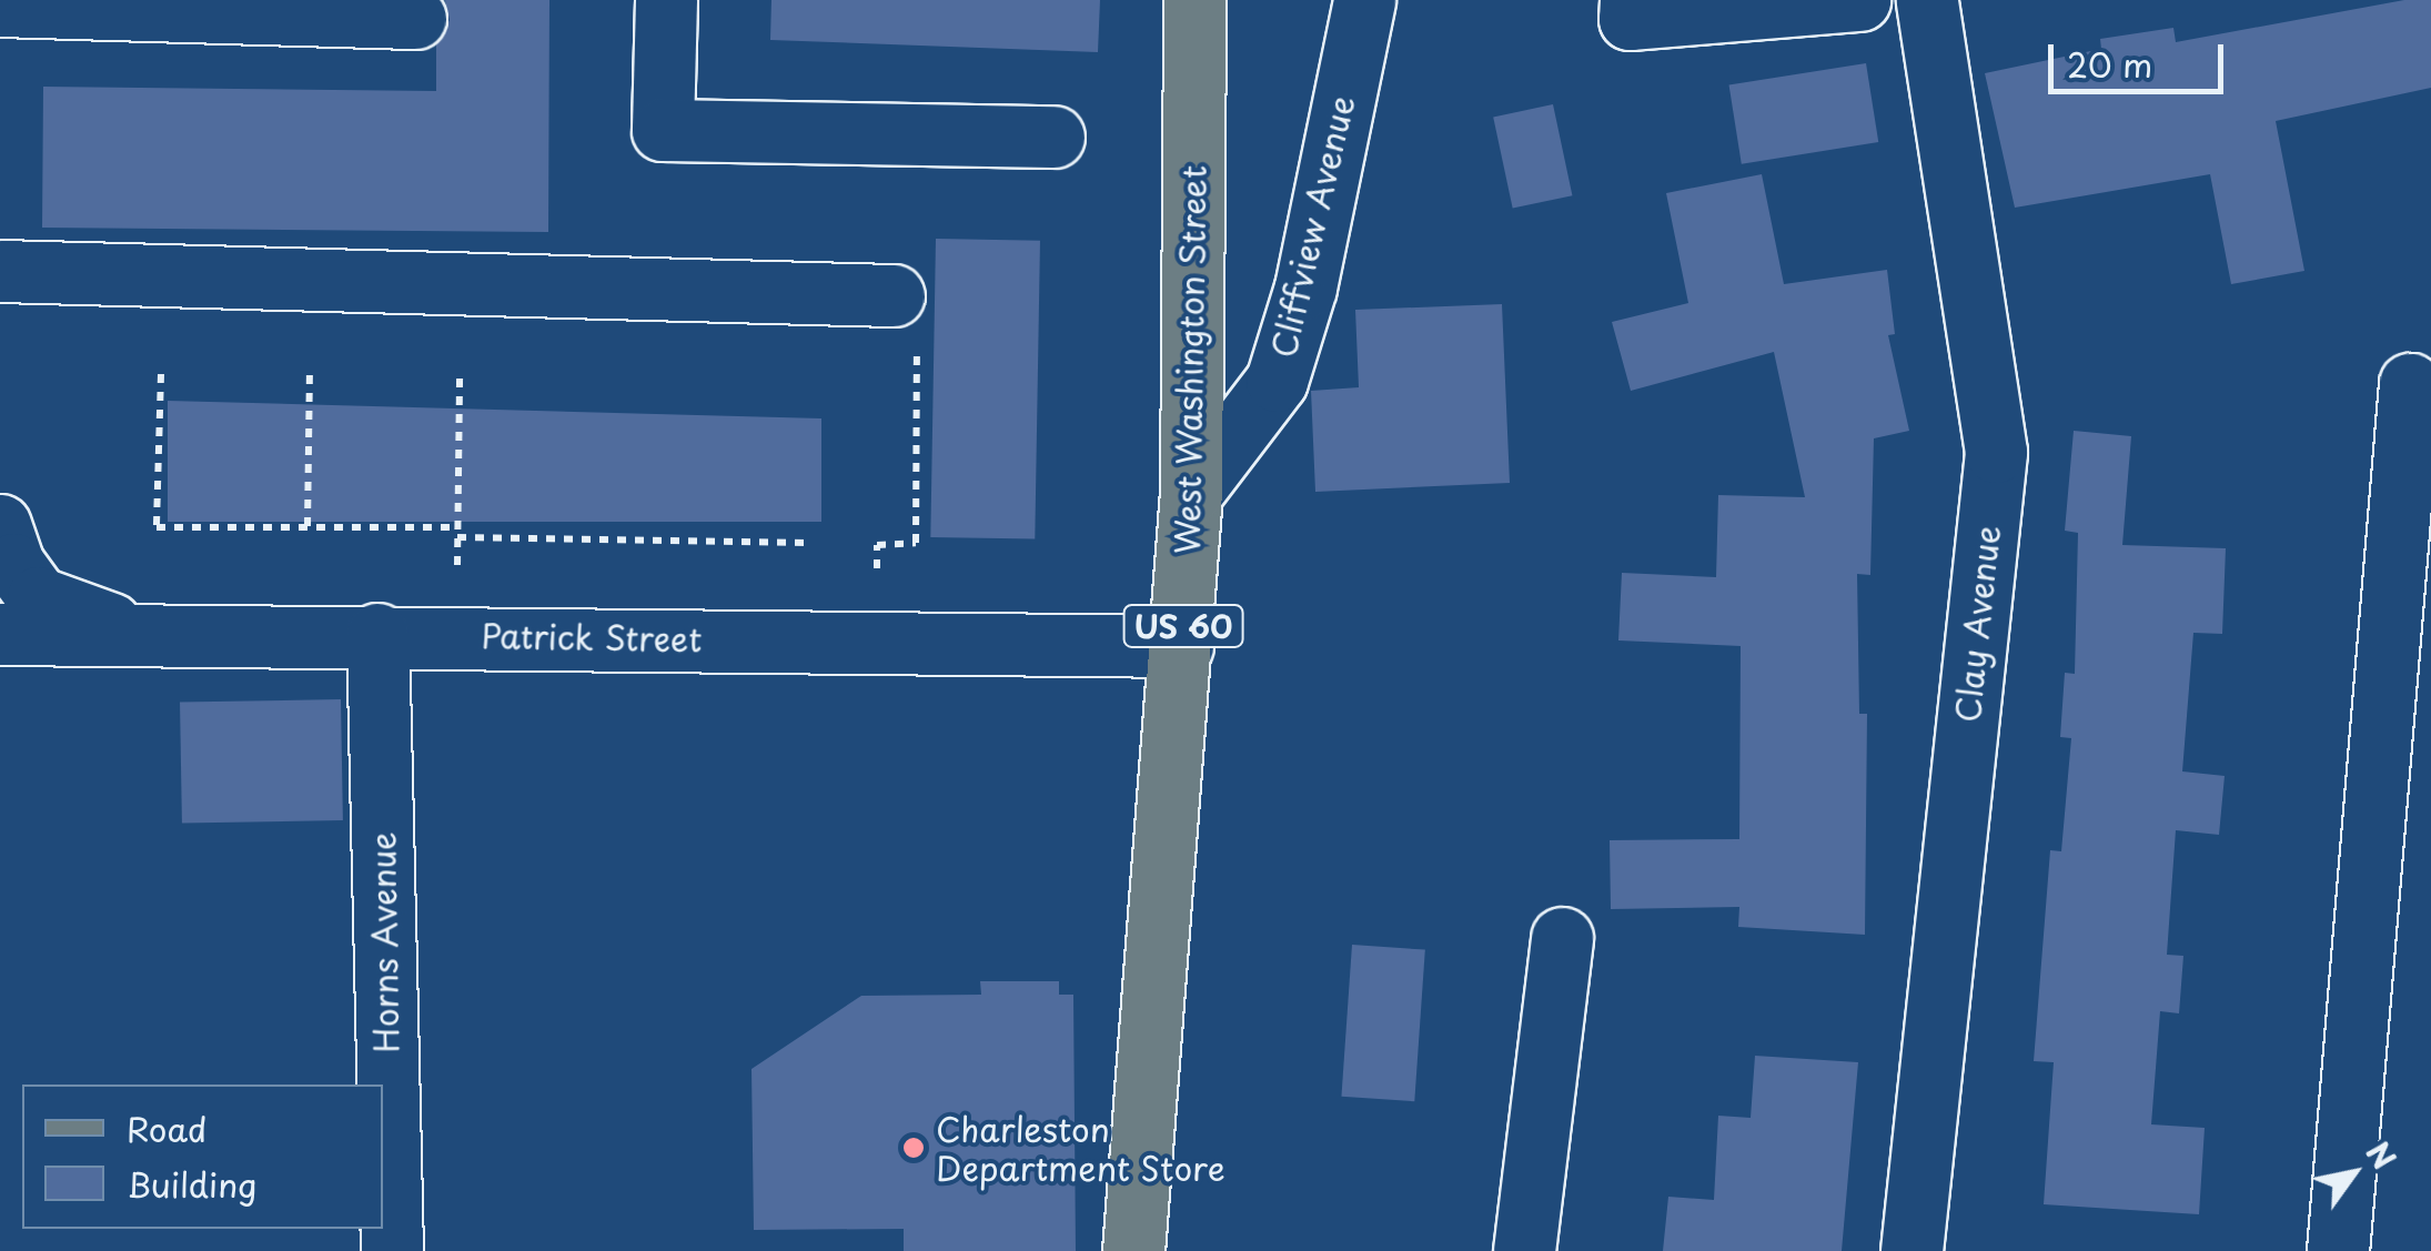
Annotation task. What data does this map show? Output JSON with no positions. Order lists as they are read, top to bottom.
{
  "streets": {
    "main road": ["West Washington Street", "US 60"],
    "street": [
      "Cliffview Avenue",
      "Clay Avenue",
      "Patrick Street",
      "Horns Avenue"
    ]
  },
  "crossings": [
    ["Cliffview Avenue", "West Washington Street"],
    ["West Washington Street", "Patrick Street"],
    ["Patrick Street", "Horns Avenue"]
  ],
  "places": ["Charleston Department Store"],
  "legend": ["Road", "Building"],
  "scale_bar": "20 m",
  "north": "top right"
}
